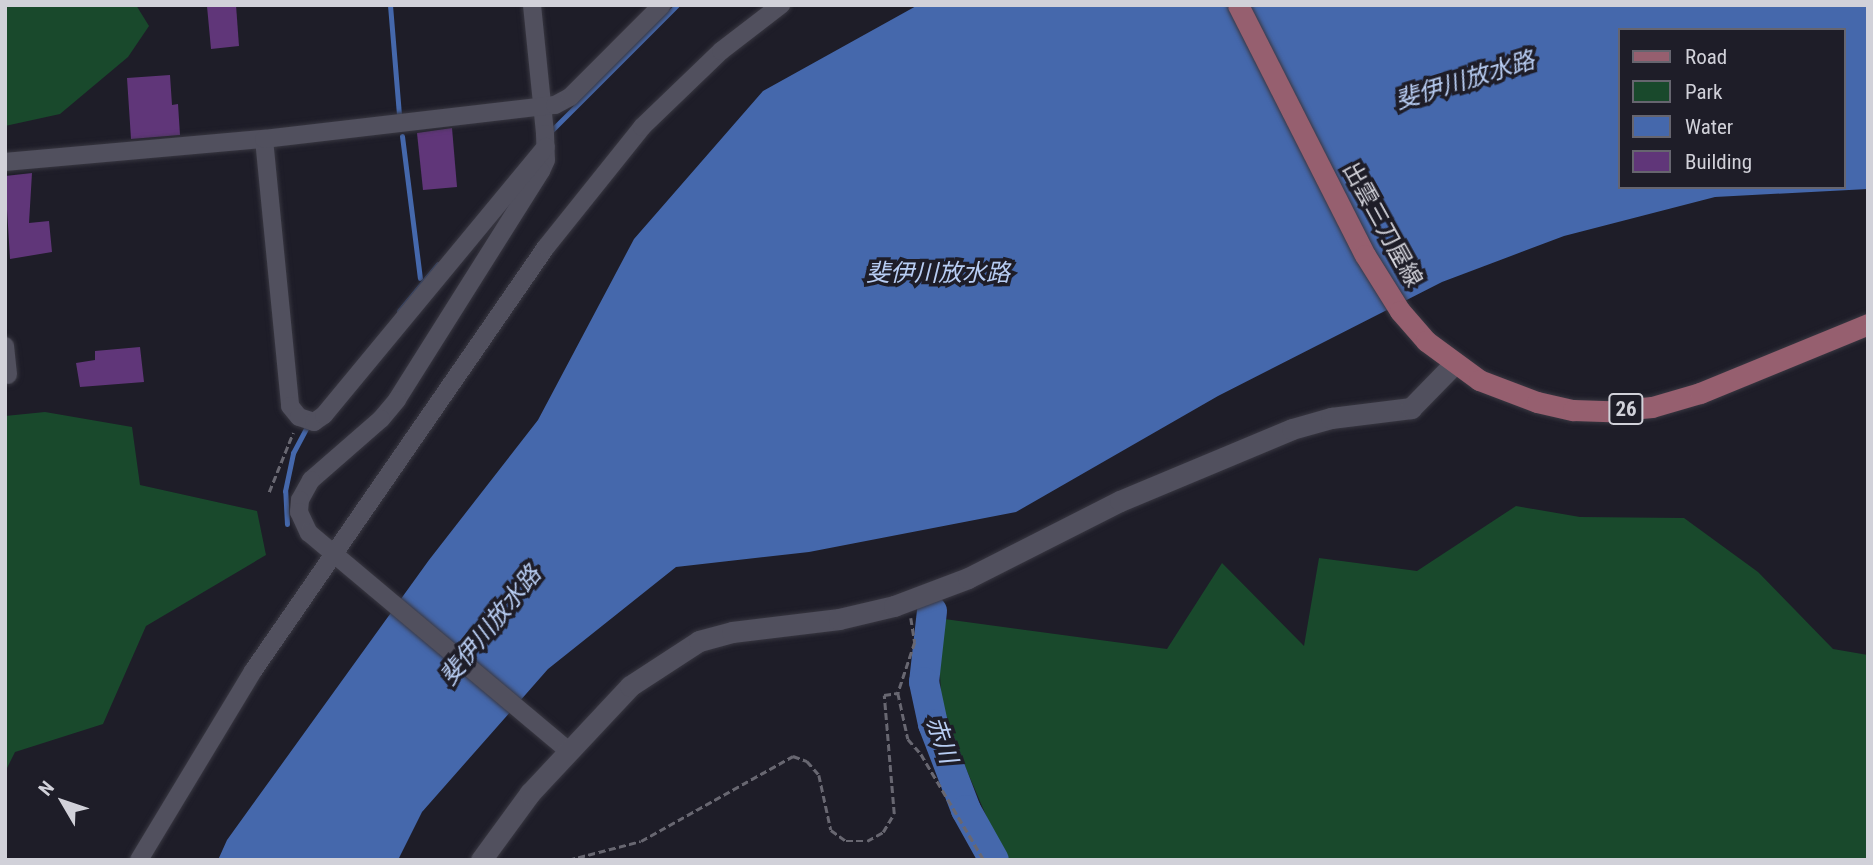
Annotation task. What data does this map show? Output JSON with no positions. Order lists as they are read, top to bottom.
{
  "streets": {
    "main road": ["出雲三刀屋線", "26"]
  },
  "water": ["斐伊川放水路", "赤川"],
  "legend": [
    "Road",
    "Park",
    "Water",
    "Building"
  ],
  "north": "top left"
}
